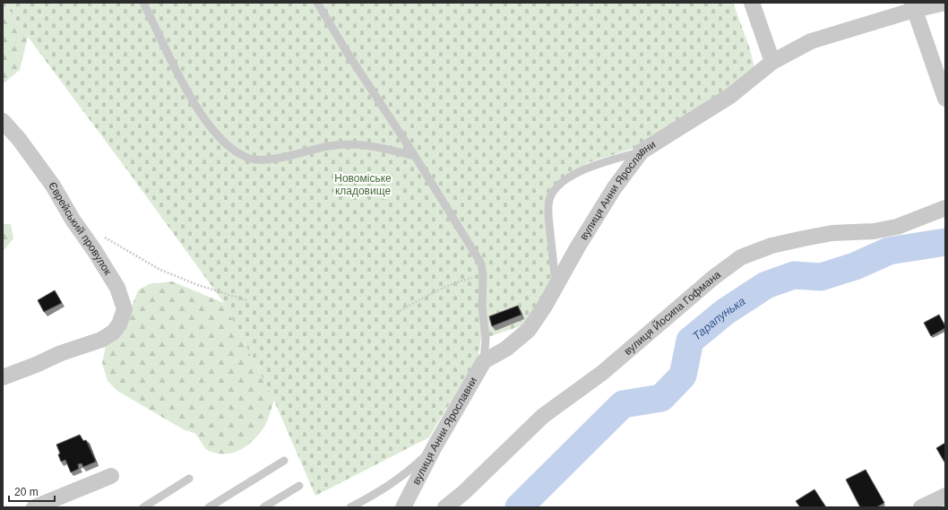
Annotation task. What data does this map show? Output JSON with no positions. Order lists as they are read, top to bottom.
{
  "streets": {
    "street": ["вулиця Анни Ярославни", "Єврейський провулок", "вулиця Йосипа Гофмана"]
  },
  "water": ["Тарапунька"],
  "parks": ["Новоміське кладовище"],
  "scale_bar": "20 m"
}
